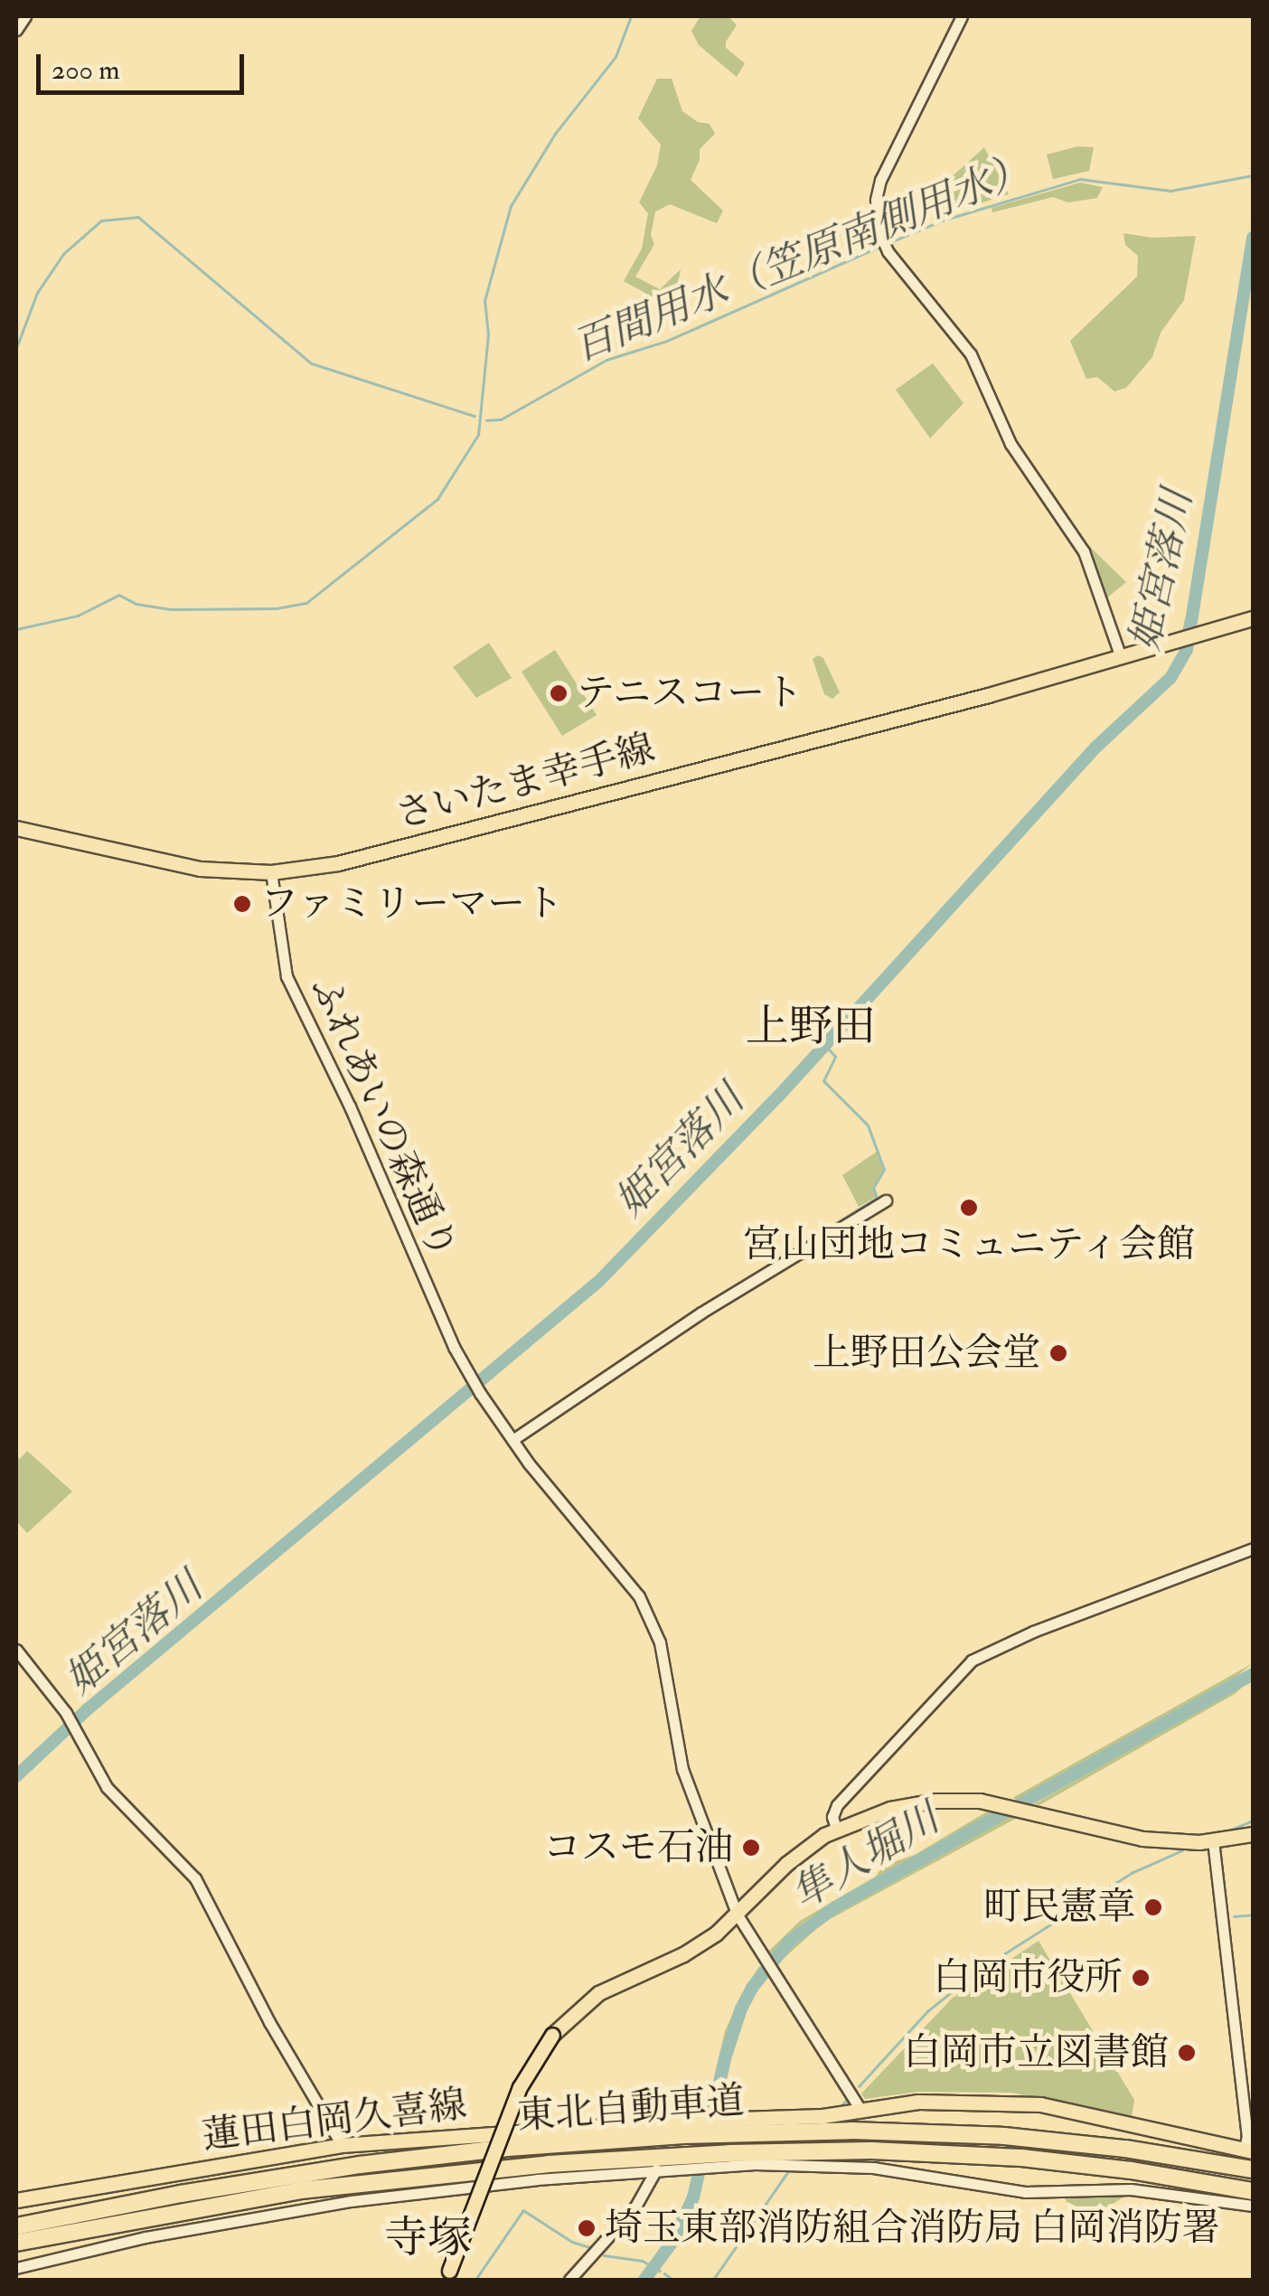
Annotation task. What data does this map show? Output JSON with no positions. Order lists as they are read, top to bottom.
{
  "streets": {
    "highway": ["東北自動車道"],
    "main road": ["さいたま幸手線", "蓮田白岡久喜線"],
    "street": ["ふれあいの森通り"]
  },
  "crossings": [
    ["さいたま幸手線", "ふれあいの森通り"],
    ["東北自動車道", "蓮田白岡久喜線"]
  ],
  "districts": ["上野田", "寺塚"],
  "water": ["百間用水（笠原南側用水）", "姫宮落川", "隼人堀川"],
  "places": [
    "テニスコート",
    "ファミリーマート",
    "宮山団地コミュニティ会館",
    "上野田公会堂",
    "コスモ石油",
    "町民憲章",
    "白岡市役所",
    "白岡市立図書館",
    "埼玉東部消防組合消防局 白岡消防署"
  ],
  "scale_bar": "200 m"
}
